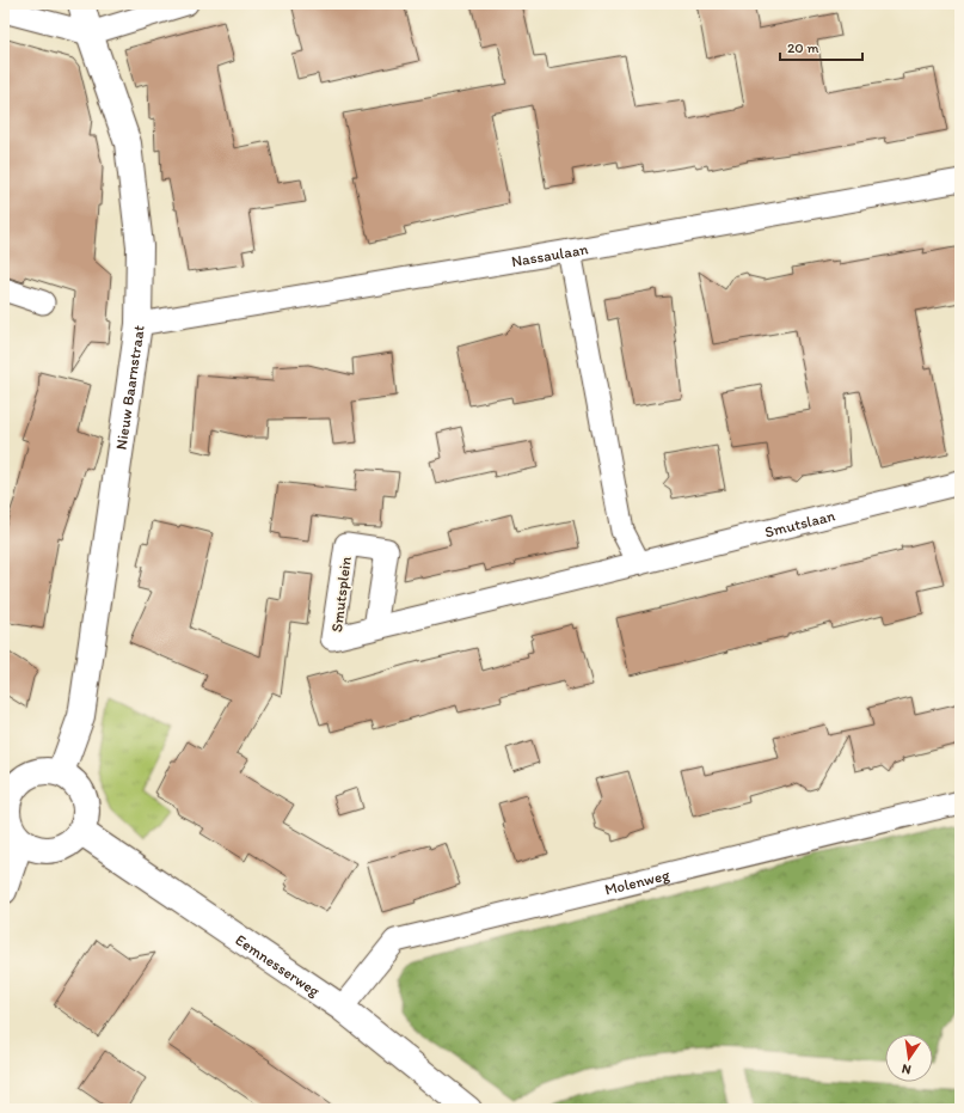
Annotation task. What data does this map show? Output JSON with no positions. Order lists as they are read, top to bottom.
{
  "streets": {
    "street": [
      "Nassaulaan",
      "Nieuw Baarnstraat",
      "Smutslaan",
      "Molenweg",
      "Eemnesserweg"
    ]
  },
  "crossings": [
    ["Nassaulaan", "Nieuw Baarnstraat"],
    ["Nieuw Baarnstraat", "Eemnesserweg"],
    ["Molenweg", "Eemnesserweg"]
  ],
  "scale_bar": "20 m",
  "north": "bottom"
}
